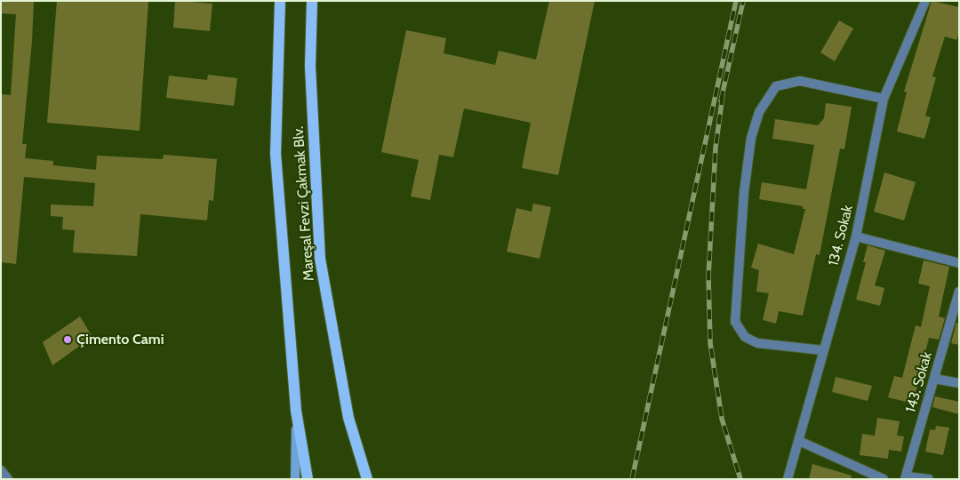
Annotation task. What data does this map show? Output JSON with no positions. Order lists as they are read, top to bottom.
{
  "streets": {
    "main road": ["Mareşal Fevzi Çakmak Blv."],
    "street": ["134. Sokak", "143. Sokak"]
  },
  "places": ["Çimento Cami"]
}
